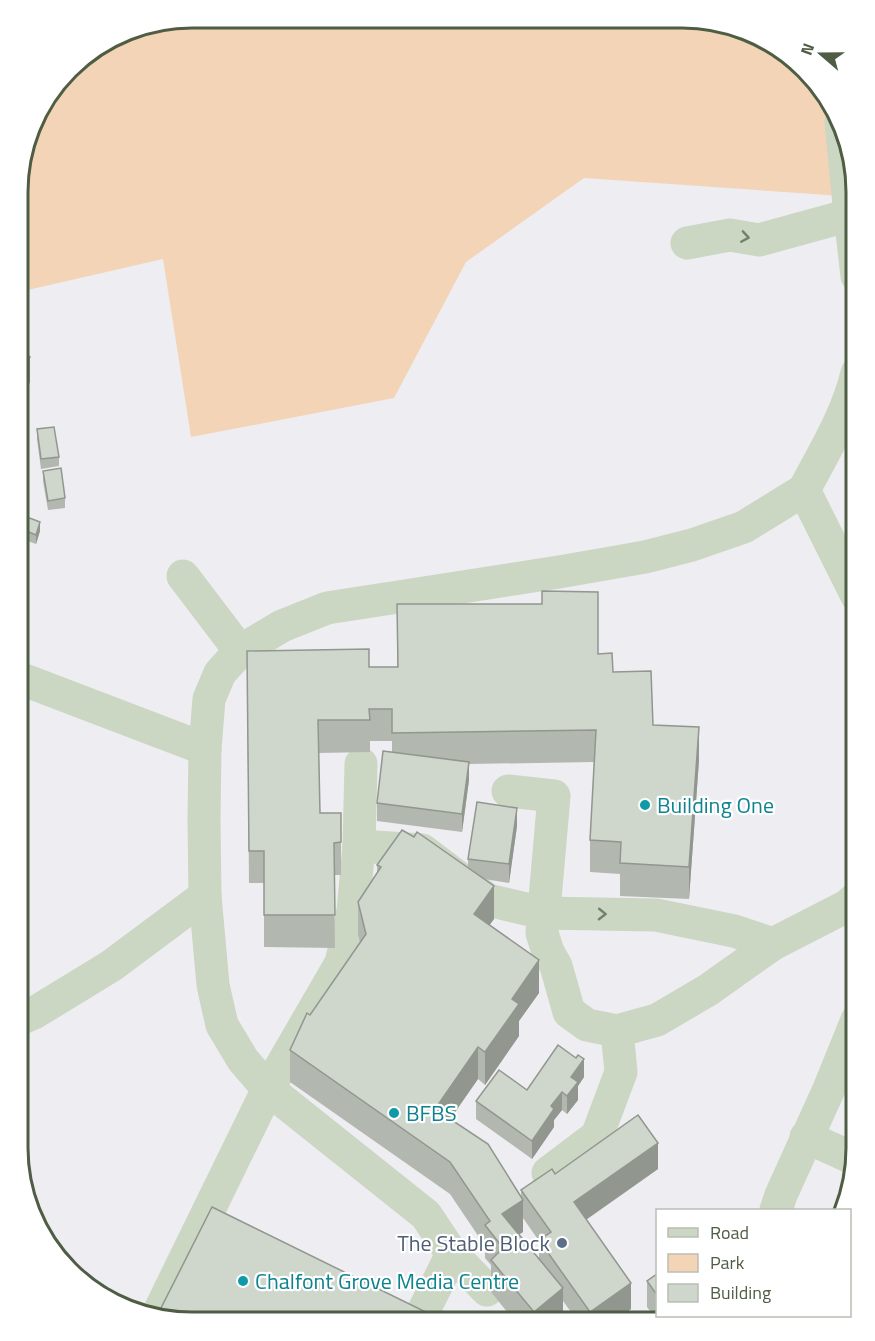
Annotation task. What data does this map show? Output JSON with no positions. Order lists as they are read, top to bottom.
{
  "places": [
    "Building One",
    "BFBS",
    "The Stable Block",
    "Chalfont Grove Media Centre"
  ],
  "legend": ["Road", "Park", "Building"],
  "north": "left"
}
